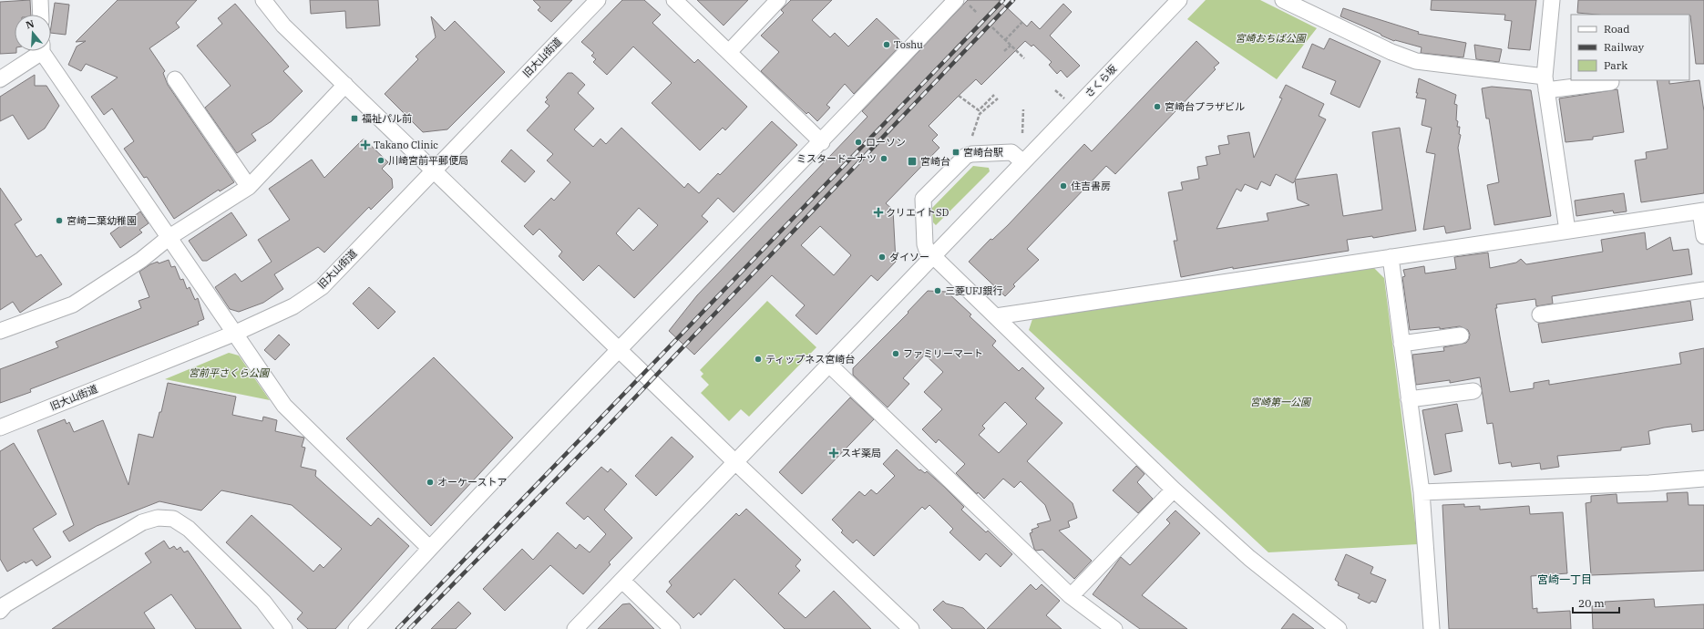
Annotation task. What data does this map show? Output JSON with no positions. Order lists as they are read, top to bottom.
{
  "streets": {
    "street": ["旧大山街道", "さくら坂"]
  },
  "districts": ["宮崎一丁目"],
  "parks": ["宮崎おちば公園", "宮前平さくら公園", "宮崎第一公園"],
  "places": {
    "other": [
      "Toshu",
      "宮崎台プラザビル",
      "ローソン",
      "ミスタードーナツ",
      "川崎宮前平郵便局",
      "住吉書房",
      "宮崎二葉幼稚園",
      "ダイソー",
      "三菱UFJ銀行",
      "ファミリーマート",
      "ティップネス宮崎台",
      "オーケーストア"
    ],
    "transit": ["福祉パル前", "宮崎台駅", "宮崎台"],
    "health": ["Takano Clinic", "クリエイトSD", "スギ薬局"]
  },
  "legend": ["Road", "Railway", "Park"],
  "scale_bar": "20 m",
  "north": "top"
}
